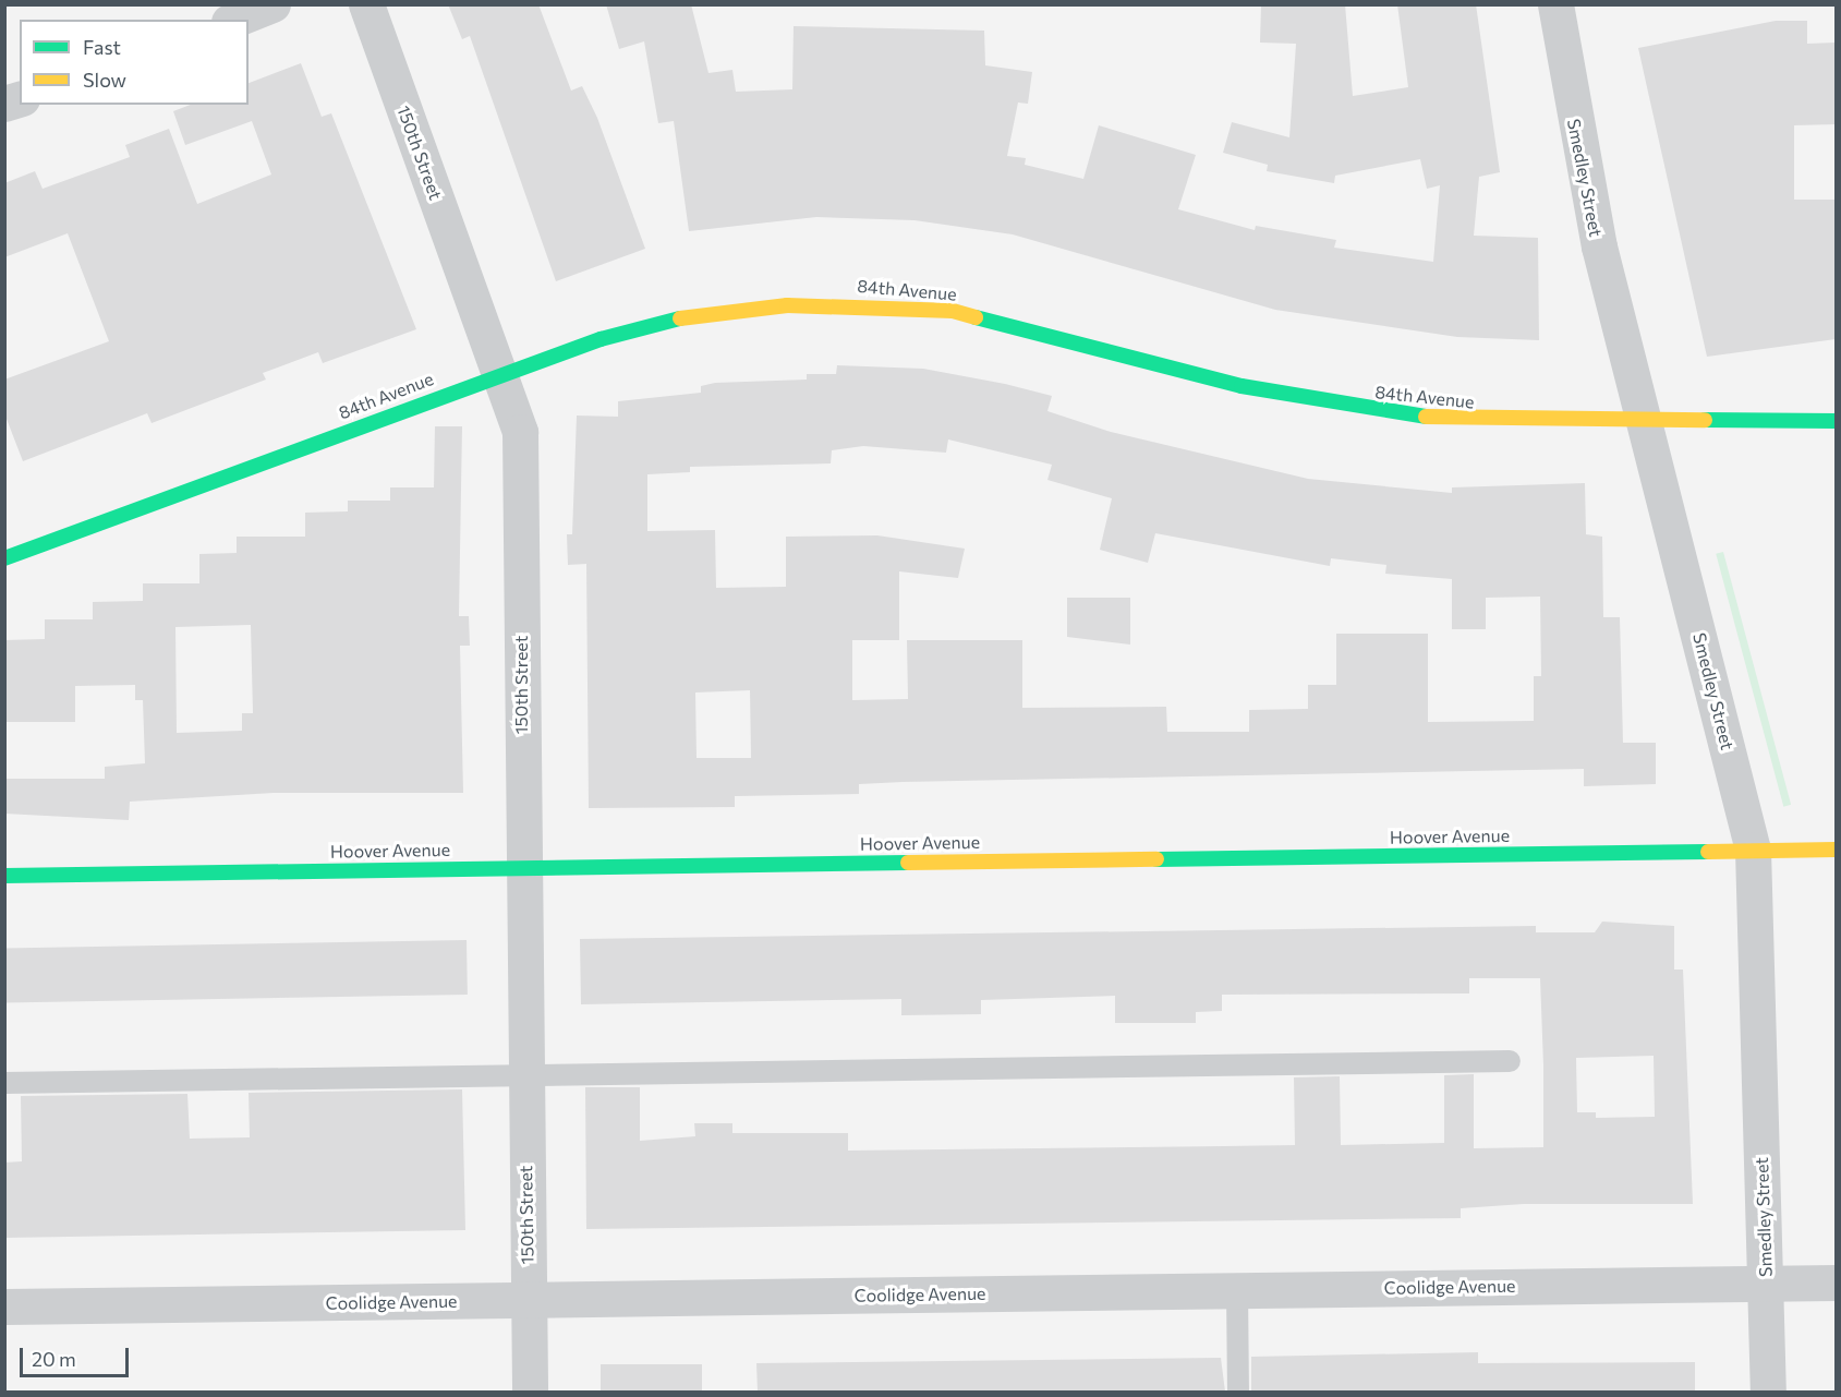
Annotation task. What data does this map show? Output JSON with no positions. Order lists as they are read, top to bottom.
{
  "streets": {
    "street": [
      "150th Street",
      "Smedley Street",
      "84th Avenue",
      "Hoover Avenue",
      "Coolidge Avenue"
    ]
  },
  "crossings": [
    ["150th Street", "84th Avenue"],
    ["150th Street", "Hoover Avenue"],
    ["150th Street", "Coolidge Avenue"],
    ["Smedley Street", "84th Avenue"],
    ["Smedley Street", "Hoover Avenue"],
    ["Smedley Street", "Coolidge Avenue"]
  ],
  "legend": ["Fast", "Slow"],
  "scale_bar": "20 m"
}
